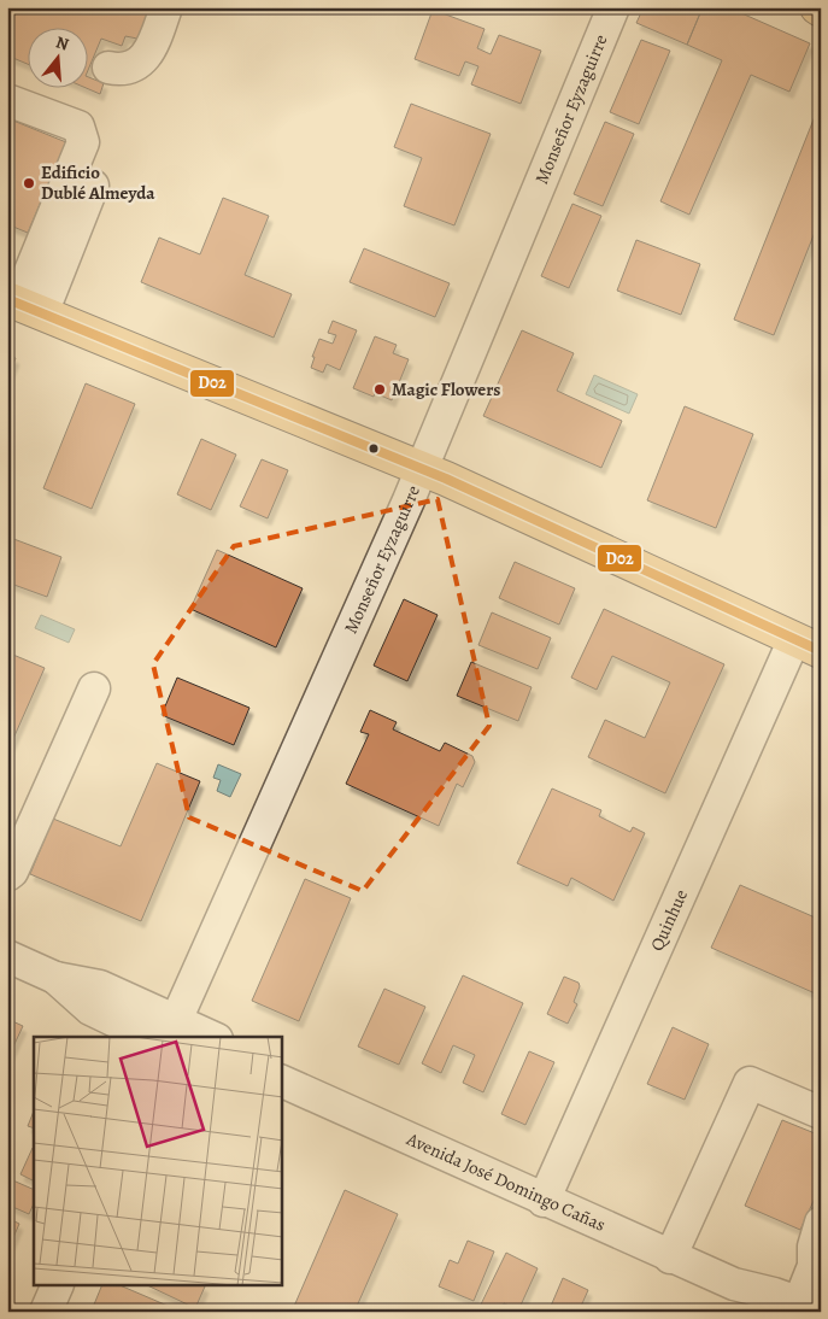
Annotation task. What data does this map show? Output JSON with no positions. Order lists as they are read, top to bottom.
{
  "streets": {
    "street": ["Monseñor Eyzaguirre", "Quinhue", "Avenida José Domingo Cañas"]
  },
  "crossings": [
    ["Quinhue", "Avenida José Domingo Cañas"]
  ],
  "places": ["Edificio Dublé Almeyda", "Magic Flowers"],
  "lines": ["transit line D02"],
  "north": "top"
}
